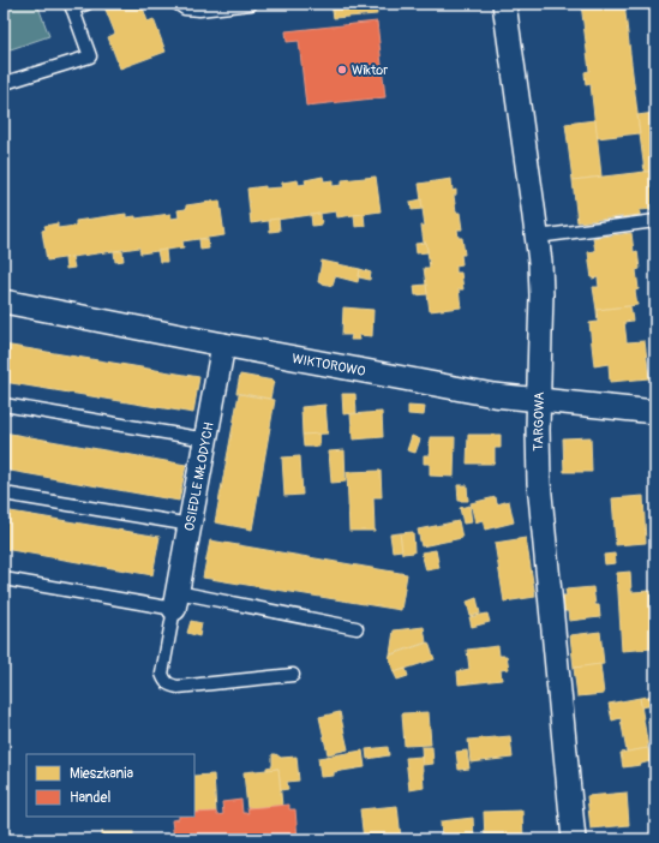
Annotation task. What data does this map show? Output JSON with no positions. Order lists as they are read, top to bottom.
{
  "streets": {
    "street": ["WIKTOROWO", "TARGOWA", "OSIEDLE MŁODYCH"]
  },
  "crossings": [
    ["WIKTOROWO", "TARGOWA"],
    ["WIKTOROWO", "OSIEDLE MŁODYCH"]
  ],
  "places": ["Wiktor"],
  "legend": ["Mieszkania", "Handel"]
}
